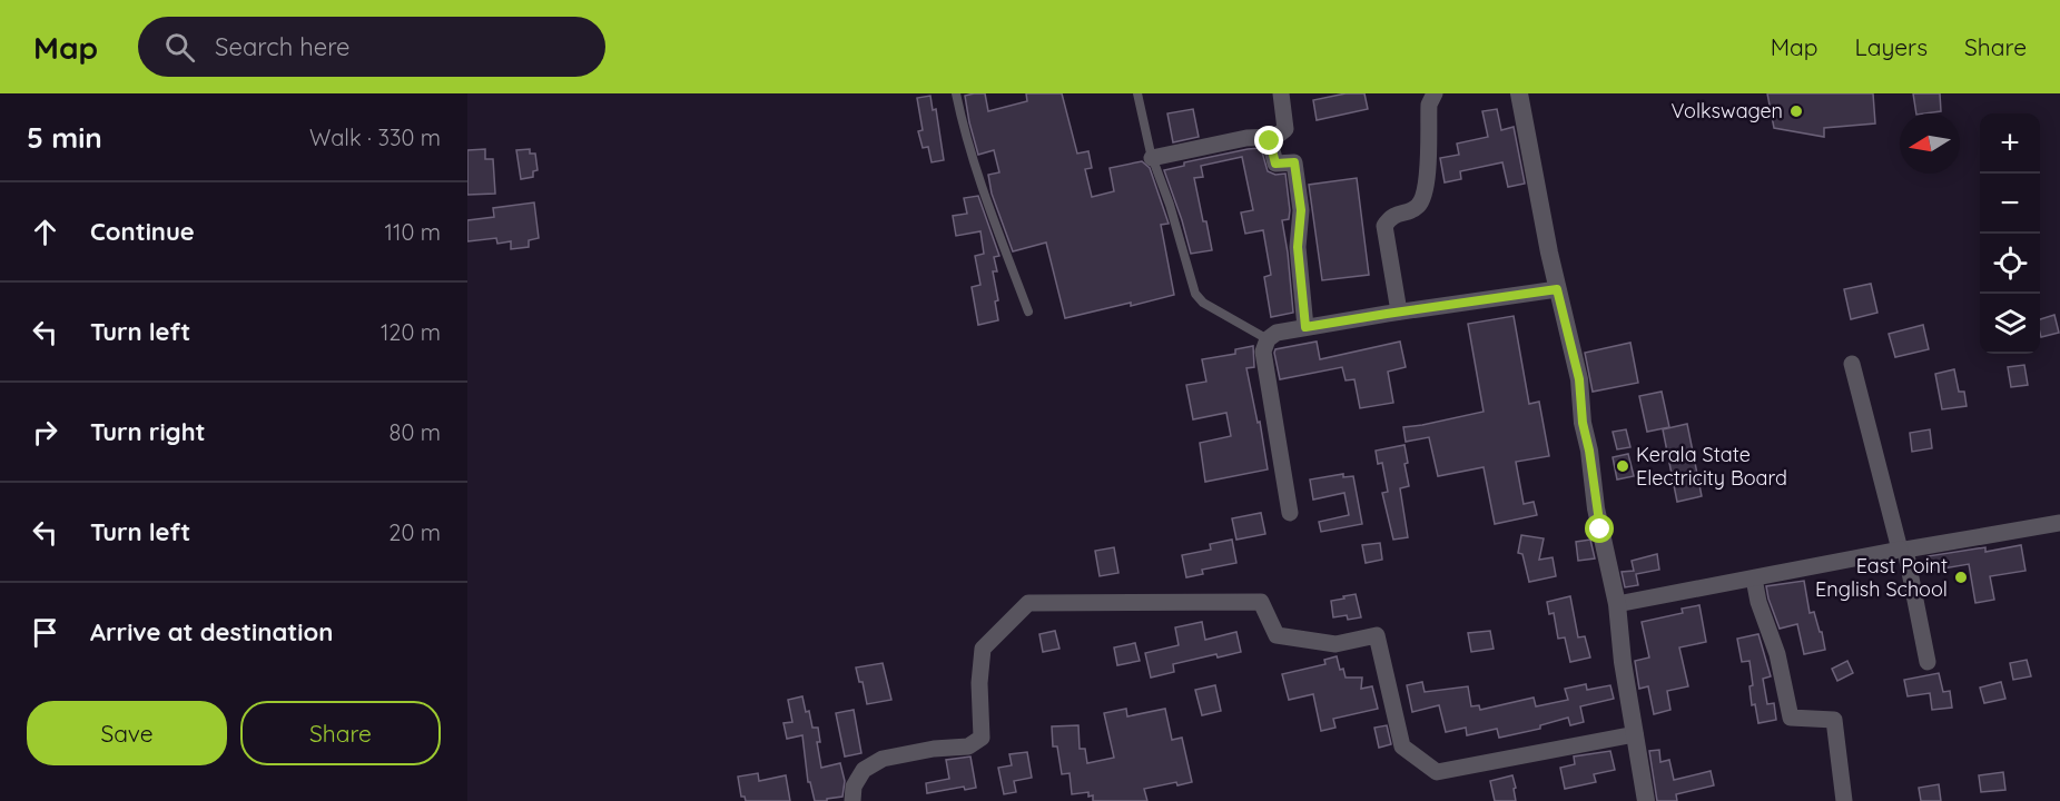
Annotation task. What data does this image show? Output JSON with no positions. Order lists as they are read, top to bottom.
{
  "places": ["Volkswagen", "Kerala State Electricity Board", "East Point English School"],
  "north": "left",
  "page": {
    "header": "Map",
    "search": "Search here",
    "nav": ["Map", "Layers", "Share"],
    "heading": ["5 min", "Walk · 330 m"],
    "map_buttons": ["+", "−"],
    "list": [
      ["Continue", "110 m"],
      ["Turn left", "120 m"],
      ["Turn right", "80 m"],
      ["Turn left", "20 m"],
      "Arrive at destination"
    ],
    "buttons": ["Save", "Share"]
  }
}
